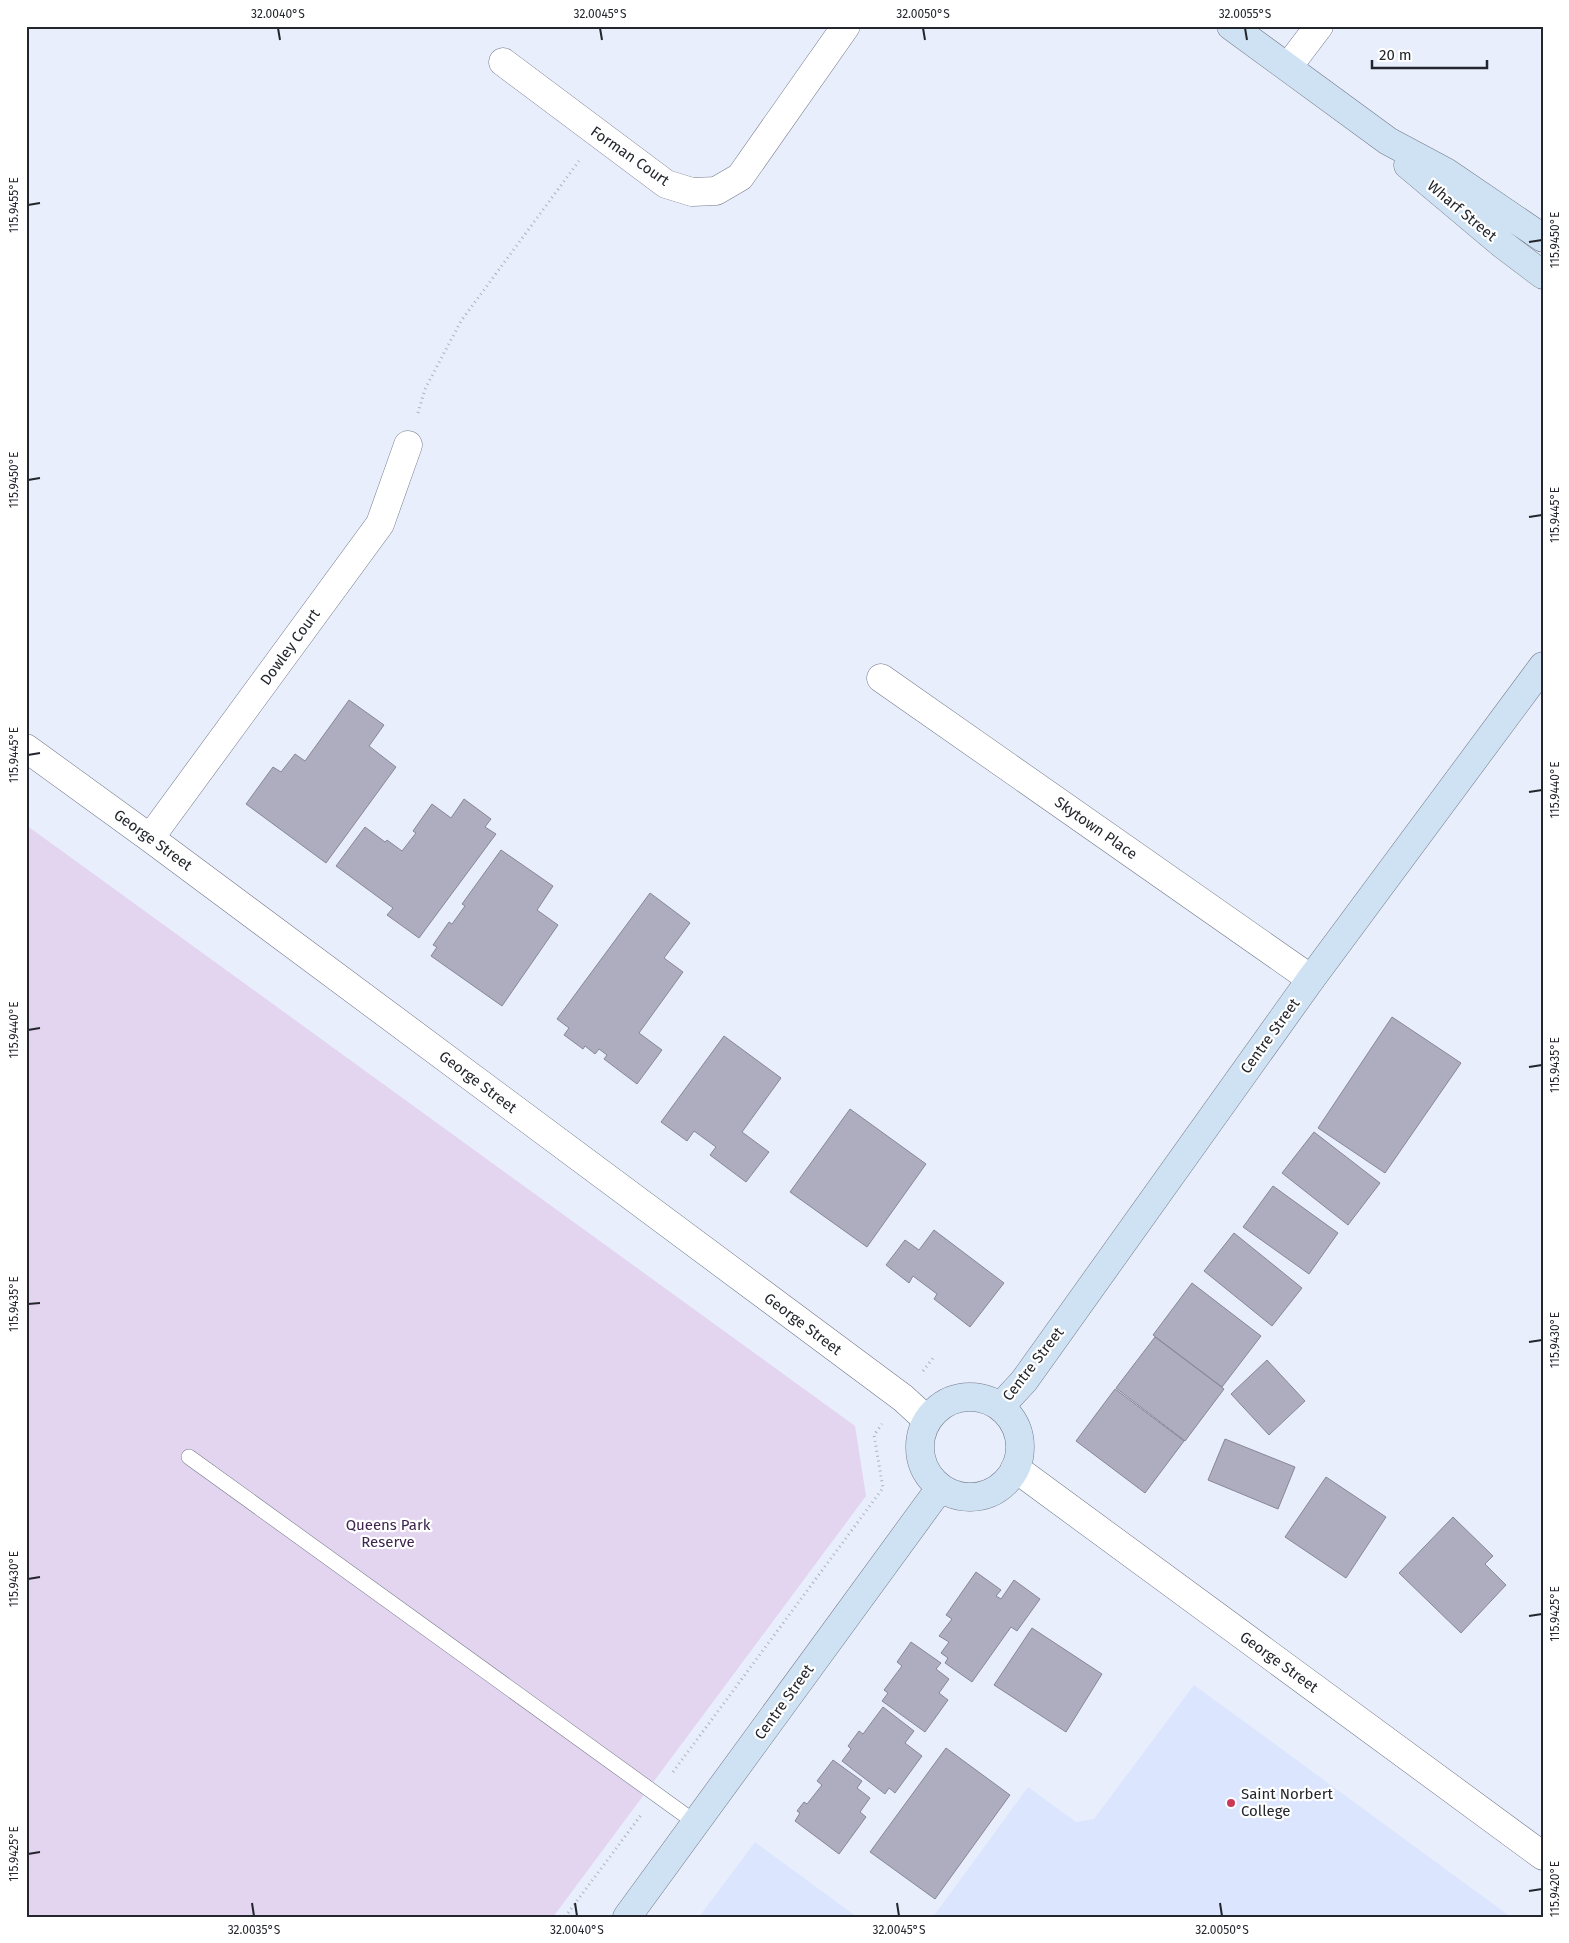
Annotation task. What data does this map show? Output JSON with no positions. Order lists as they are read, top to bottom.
{
  "streets": {
    "street": [
      "Forman Court",
      "Wharf Street",
      "Dowley Court",
      "Skytown Place",
      "George Street",
      "Centre Street"
    ]
  },
  "crossings": [
    ["Dowley Court", "George Street"],
    ["Skytown Place", "Centre Street"],
    ["George Street", "Centre Street"]
  ],
  "parks": ["Queens Park Reserve"],
  "places": ["Saint Norbert College"],
  "scale_bar": "20 m",
  "coordinates": [
    "32.0040°S",
    "32.0045°S",
    "32.0050°S",
    "32.0055°S",
    "115.9455°E",
    "115.9450°E",
    "115.9445°E",
    "115.9440°E",
    "115.9435°E",
    "115.9430°E",
    "115.9425°E",
    "115.9420°E",
    "32.0035°S"
  ]
}
